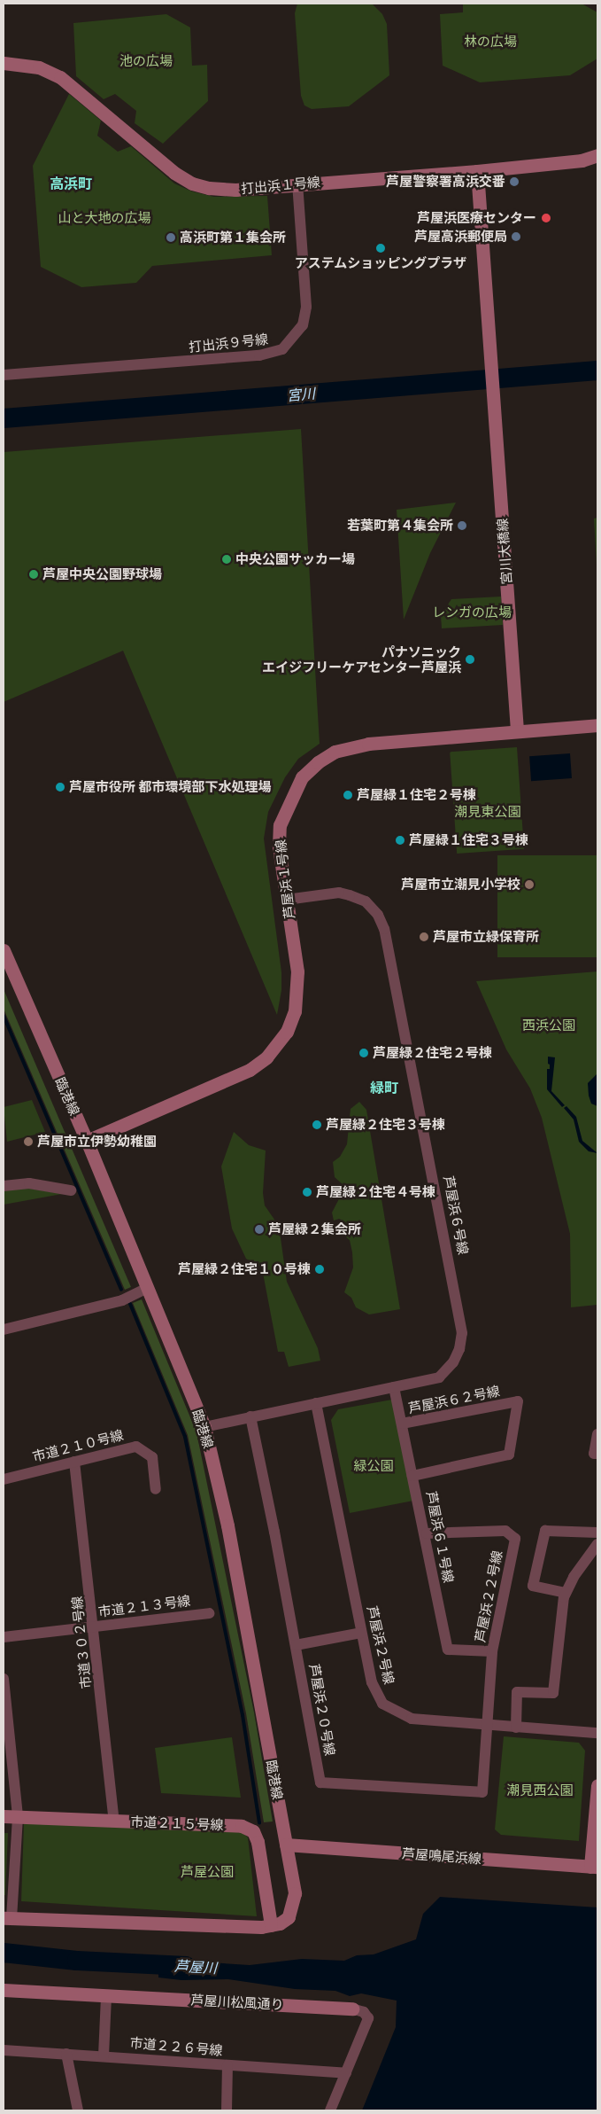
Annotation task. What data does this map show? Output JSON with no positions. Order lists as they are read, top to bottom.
{
  "streets": {
    "street": [
      "打出浜１号線",
      "打出浜９号線",
      "宮川大橋線",
      "芦屋浜１号線",
      "臨港線",
      "芦屋浜６号線",
      "芦屋浜６２号線",
      "市道２１０号線",
      "芦屋浜６１号線",
      "芦屋浜２２号線",
      "市道２１３号線",
      "市道３０２号線",
      "芦屋浜２号線",
      "芦屋浜２０号線",
      "市道２１５号線",
      "芦屋鳴尾浜線",
      "芦屋川松風通り",
      "市道２２６号線"
    ]
  },
  "crossings": [
    ["打出浜１号線", "打出浜９号線"],
    ["打出浜１号線", "宮川大橋線"],
    ["宮川大橋線", "芦屋浜１号線"],
    ["芦屋浜１号線", "臨港線"],
    ["芦屋浜１号線", "芦屋浜６号線"],
    ["臨港線", "芦屋浜６号線"],
    ["臨港線", "市道２１５号線"],
    ["臨港線", "芦屋鳴尾浜線"],
    ["芦屋浜６号線", "芦屋浜６１号線"],
    ["芦屋浜６号線", "芦屋浜２号線"],
    ["芦屋浜６号線", "芦屋浜２０号線"],
    ["芦屋浜６２号線", "芦屋浜６１号線"],
    ["市道２１０号線", "市道３０２号線"],
    ["芦屋浜６１号線", "芦屋浜２２号線"],
    ["芦屋浜２２号線", "芦屋浜２号線"],
    ["芦屋浜２２号線", "芦屋浜２０号線"],
    ["市道２１３号線", "市道３０２号線"],
    ["市道３０２号線", "市道２１５号線"],
    ["芦屋浜２号線", "芦屋浜２０号線"],
    ["芦屋川松風通り", "市道２２６号線"]
  ],
  "districts": ["高浜町", "緑町"],
  "water": ["宮川", "芦屋川"],
  "parks": [
    "林の広場",
    "池の広場",
    "山と大地の広場",
    "レンガの広場",
    "潮見東公園",
    "西浜公園",
    "緑公園",
    "潮見西公園",
    "芦屋公園"
  ],
  "places": [
    "芦屋警察署高浜交番",
    "芦屋浜医療センター",
    "芦屋高浜郵便局",
    "高浜町第１集会所",
    "アステムショッピングプラザ",
    "若葉町第４集会所",
    "中央公園サッカー場",
    "芦屋中央公園野球場",
    "パナソニック エイジフリーケアセンター芦屋浜",
    "芦屋市役所 都市環境部下水処理場",
    "芦屋緑１住宅２号棟",
    "芦屋緑１住宅３号棟",
    "芦屋市立潮見小学校",
    "芦屋市立緑保育所",
    "芦屋緑２住宅２号棟",
    "芦屋緑２住宅３号棟",
    "芦屋市立伊勢幼稚園",
    "芦屋緑２住宅４号棟",
    "芦屋緑２集会所",
    "芦屋緑２住宅１０号棟"
  ]
}
